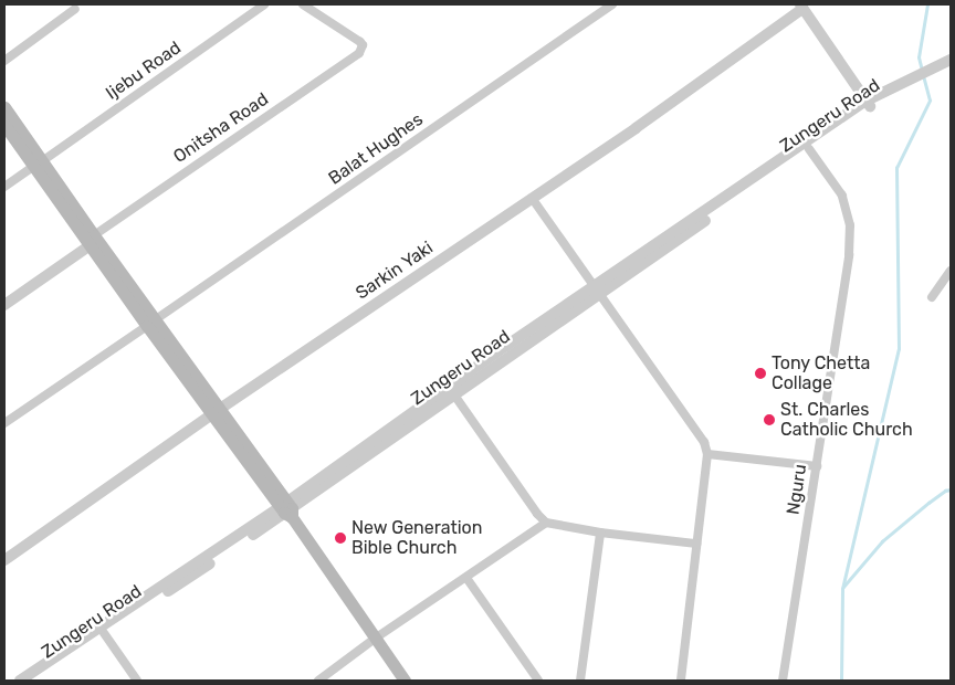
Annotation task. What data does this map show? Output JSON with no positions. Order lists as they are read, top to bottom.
{
  "streets": {
    "street": [
      "Ijebu Road",
      "Zungeru Road",
      "Onitsha Road",
      "Balat Hughes",
      "Sarkin Yaki",
      "Nguru"
    ]
  },
  "crossings": [
    ["Zungeru Road", "Nguru"]
  ],
  "places": ["Tony Chetta Collage", "St. Charles Catholic Church", "New Generation Bible Church"]
}
